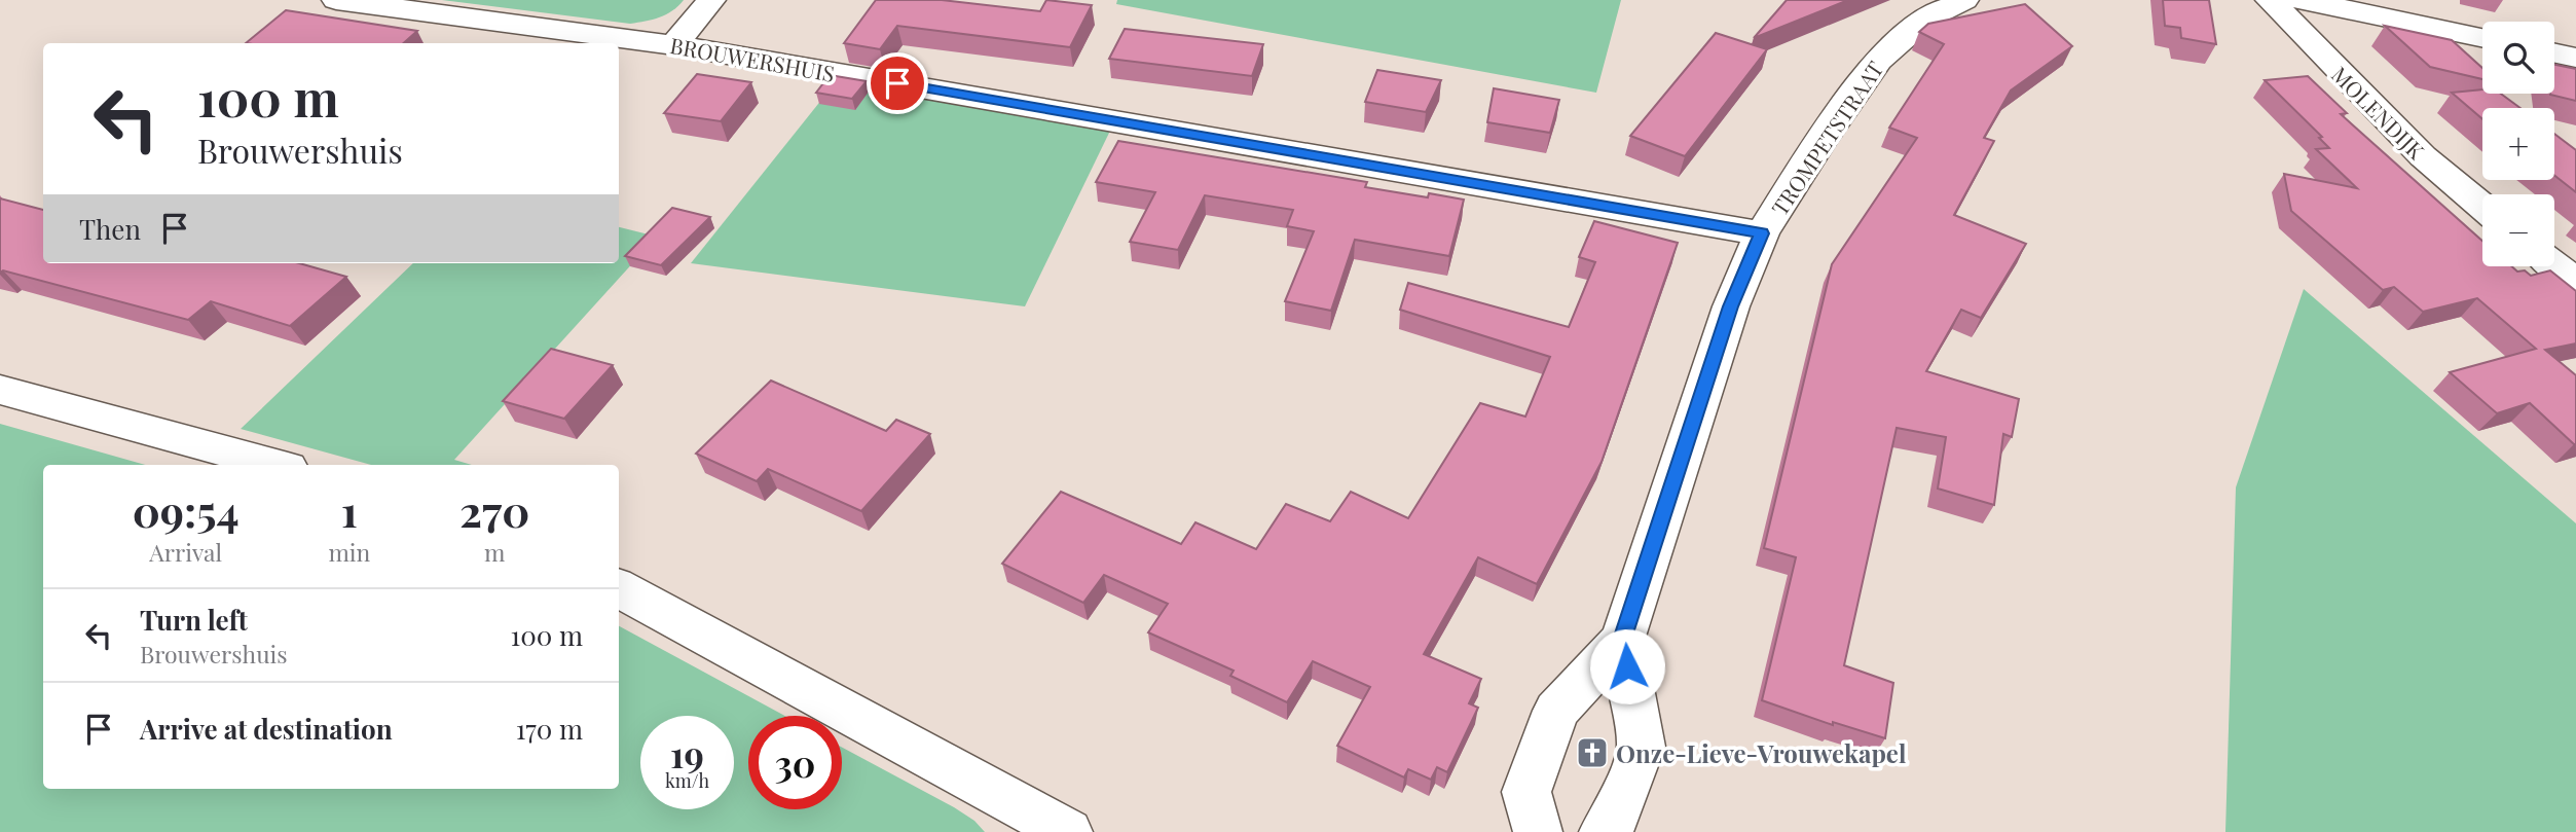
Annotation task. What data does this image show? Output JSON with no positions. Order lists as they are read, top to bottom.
{
  "streets": {
    "street": ["BROUWERSHUIS", "MOLENDIJK", "TROMPETSTRAAT"]
  },
  "crossings": [
    ["BROUWERSHUIS", "TROMPETSTRAAT"]
  ],
  "places": {
    "church": ["Onze-Lieve-Vrouwekapel"]
  },
  "page": {
    "map_buttons": ["+", "−"],
    "turn": ["100 m", "Brouwershuis"],
    "then": "Then",
    "eta": [
      "09:54",
      "Arrival",
      "1",
      "min",
      "270",
      "m"
    ],
    "list": [
      {
        "name": "Turn left",
        "note": "Brouwershuis",
        "value": "100 m"
      },
      {
        "name": "Arrive at destination",
        "value": "170 m"
      }
    ],
    "speed": "19 km/h",
    "limit": "30"
  }
}
